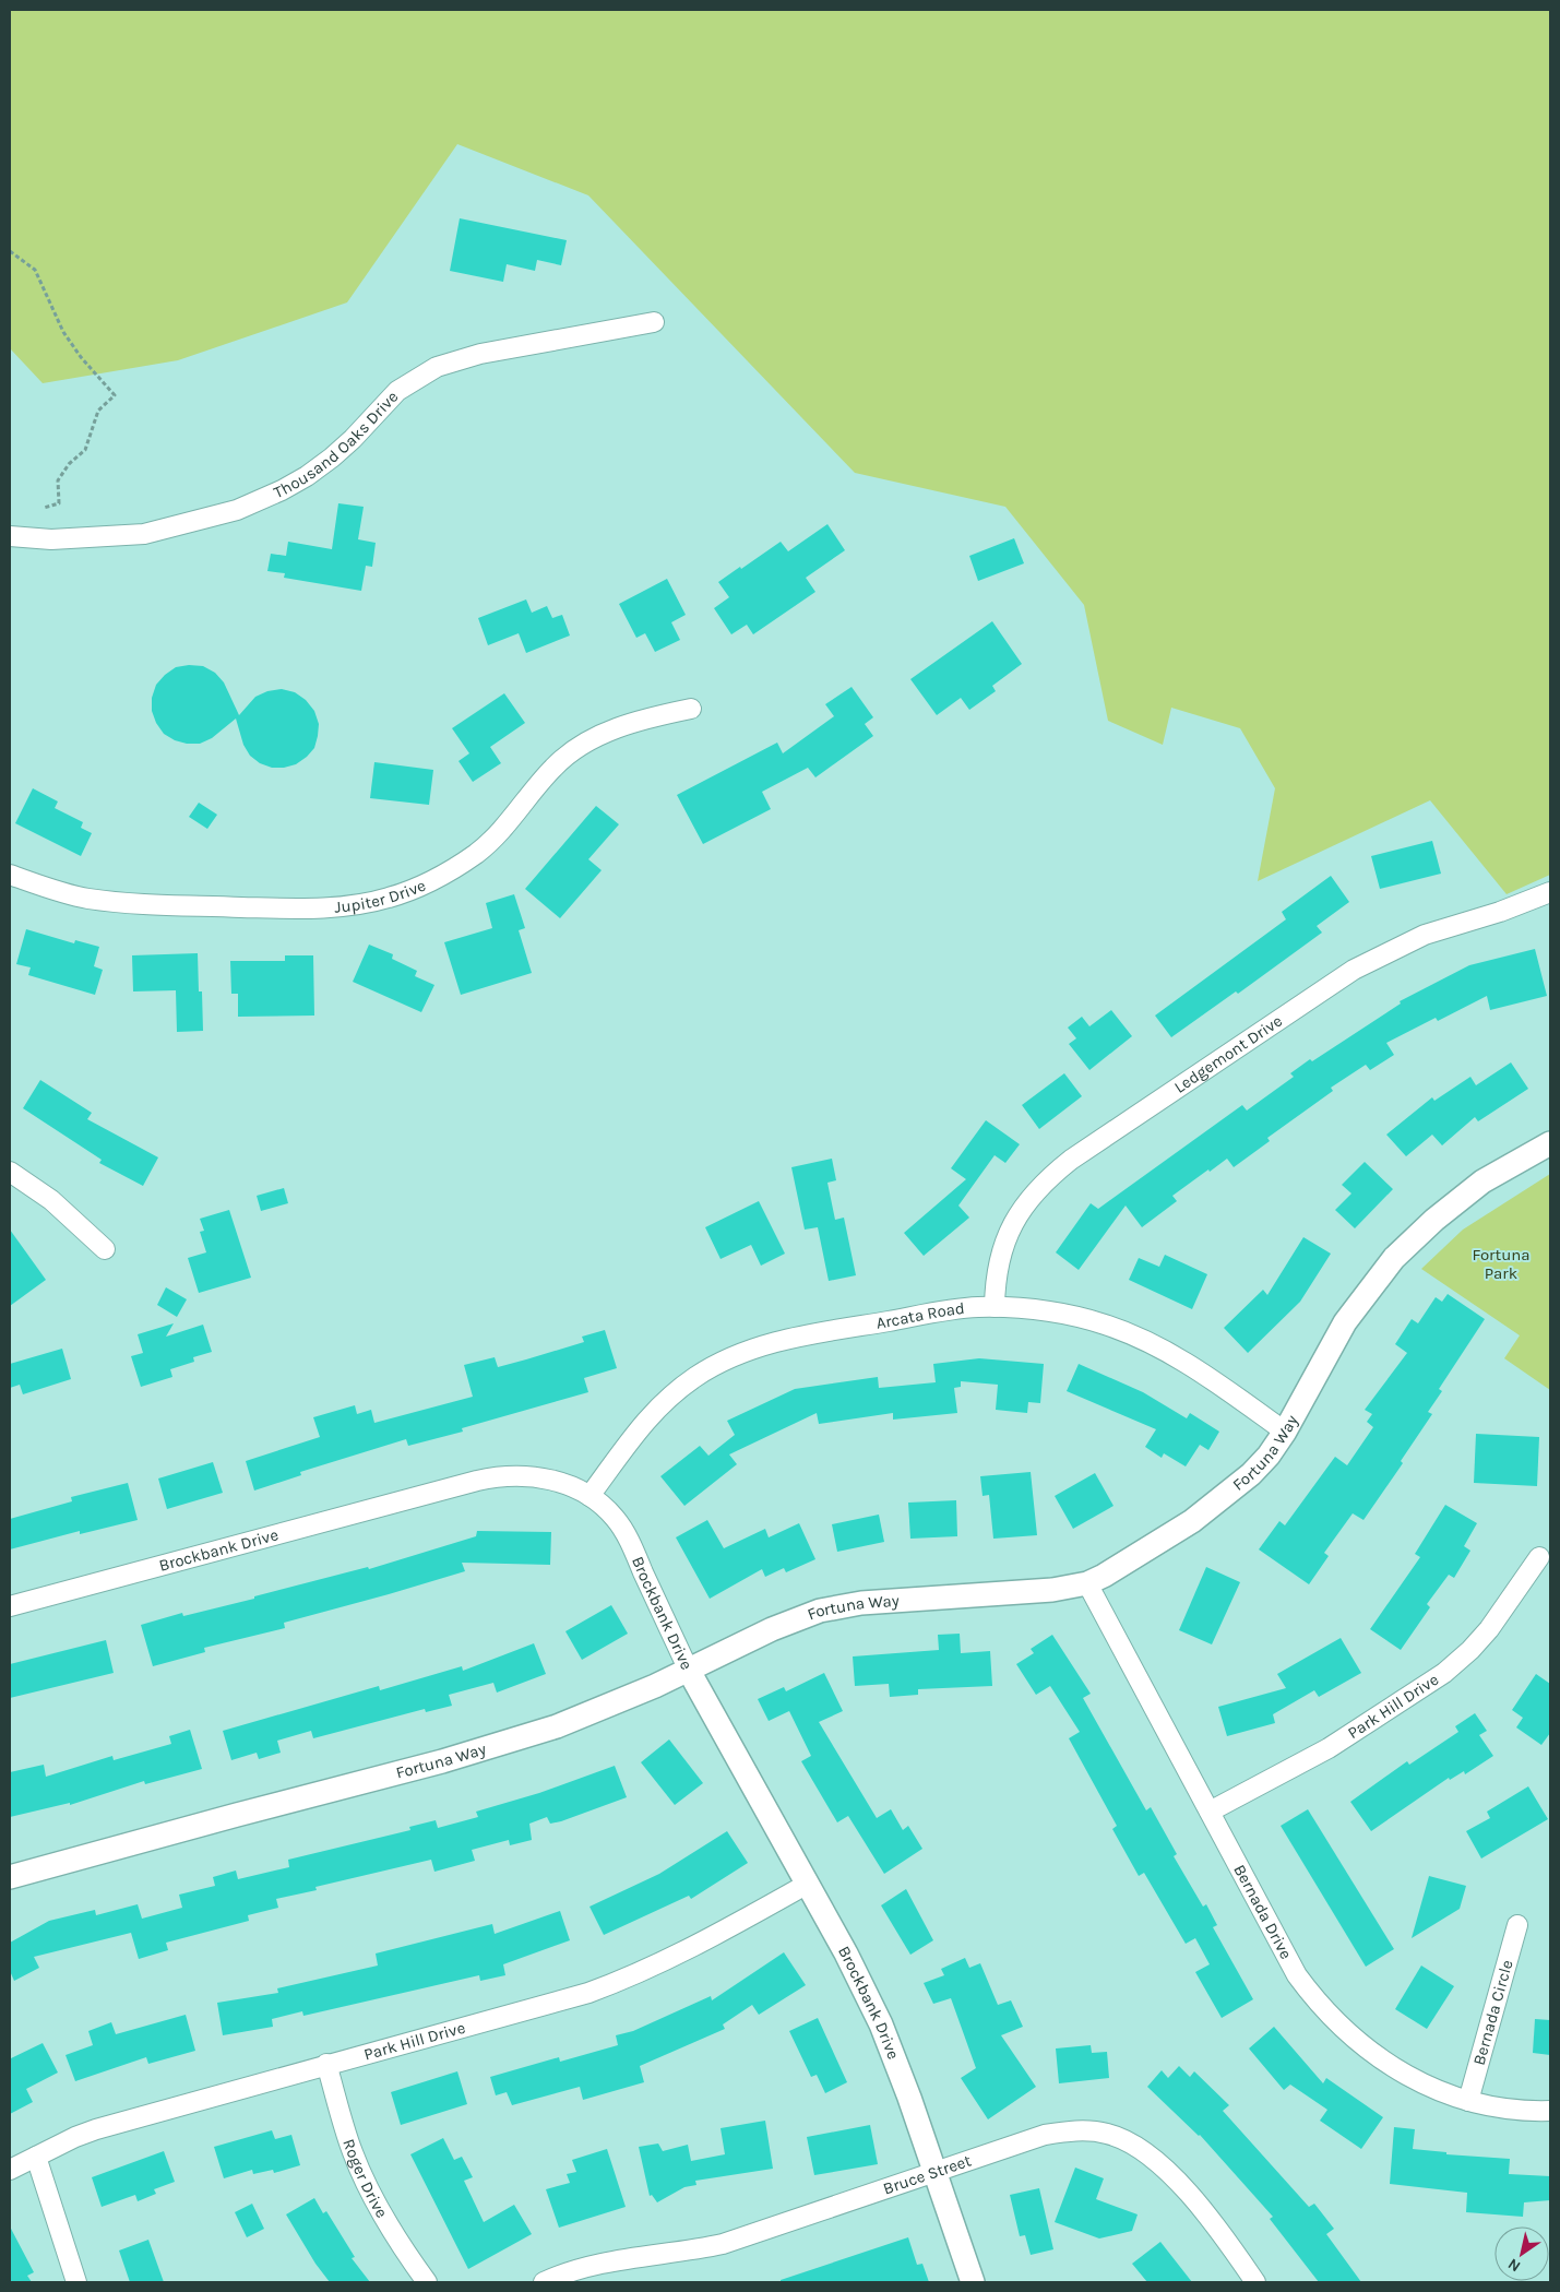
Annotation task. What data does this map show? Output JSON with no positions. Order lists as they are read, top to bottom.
{
  "streets": {
    "street": [
      "Thousand Oaks Drive",
      "Jupiter Drive",
      "Ledgemont Drive",
      "Arcata Road",
      "Fortuna Way",
      "Brockbank Drive",
      "Park Hill Drive",
      "Bernada Drive",
      "Bernada Circle",
      "Bruce Street",
      "Roger Drive"
    ]
  },
  "crossings": [
    ["Ledgemont Drive", "Arcata Road"],
    ["Arcata Road", "Fortuna Way"],
    ["Arcata Road", "Brockbank Drive"],
    ["Fortuna Way", "Brockbank Drive"],
    ["Fortuna Way", "Bernada Drive"],
    ["Brockbank Drive", "Park Hill Drive"],
    ["Brockbank Drive", "Bruce Street"],
    ["Park Hill Drive", "Bernada Drive"],
    ["Park Hill Drive", "Roger Drive"],
    ["Bernada Drive", "Bernada Circle"]
  ],
  "parks": ["Fortuna Park"],
  "north": "bottom left"
}
